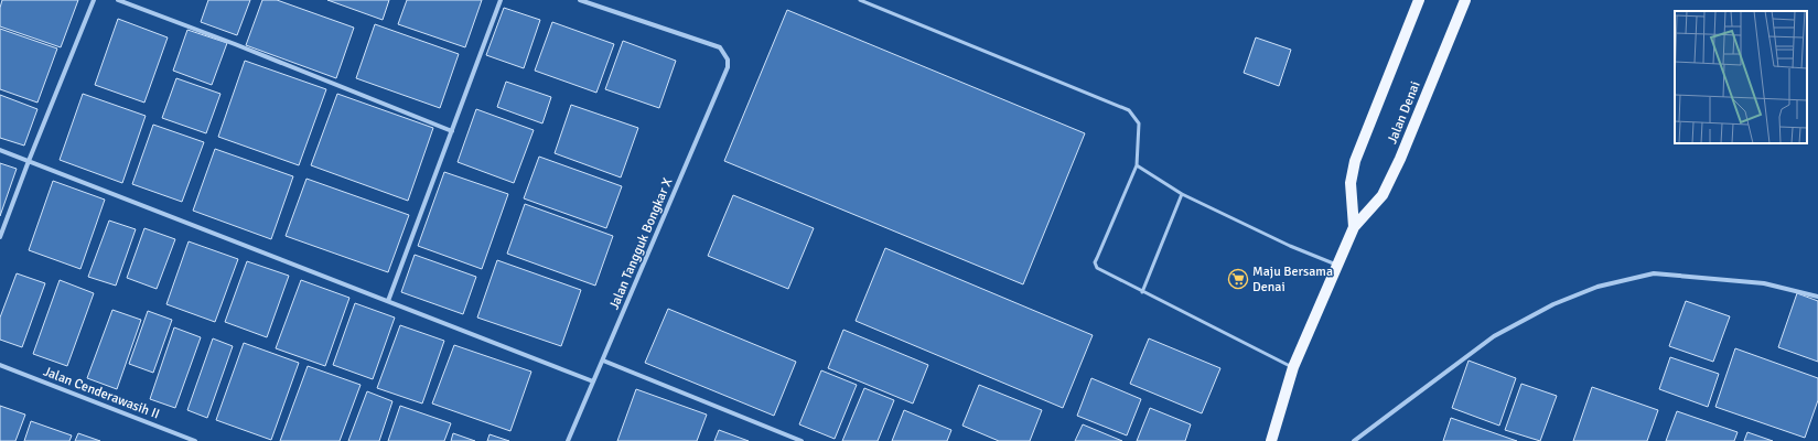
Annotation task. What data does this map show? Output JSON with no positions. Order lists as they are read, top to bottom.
{
  "streets": {
    "main road": ["Jalan Denai"],
    "street": ["Jalan Tangguk Bongkar X", "Jalan Cenderawasih II"]
  },
  "places": {
    "supermarket": ["Maju Bersama Denai"]
  }
}
